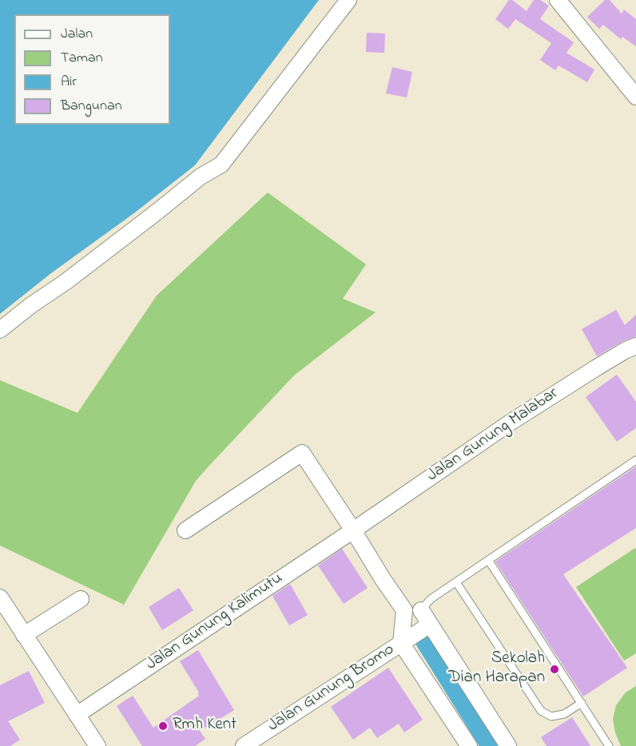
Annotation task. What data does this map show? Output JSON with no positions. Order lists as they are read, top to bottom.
{
  "streets": {
    "street": ["Jalan Gunung Malabar", "Jalan Gunung Kalimutu", "Jalan Gunung Bromo"]
  },
  "crossings": [
    ["Jalan Gunung Malabar", "Jalan Gunung Kalimutu"]
  ],
  "places": ["Sekolah Dian Harapan", "Rmh Kent"],
  "legend": [
    "Jalan",
    "Taman",
    "Air",
    "Bangunan"
  ]
}
